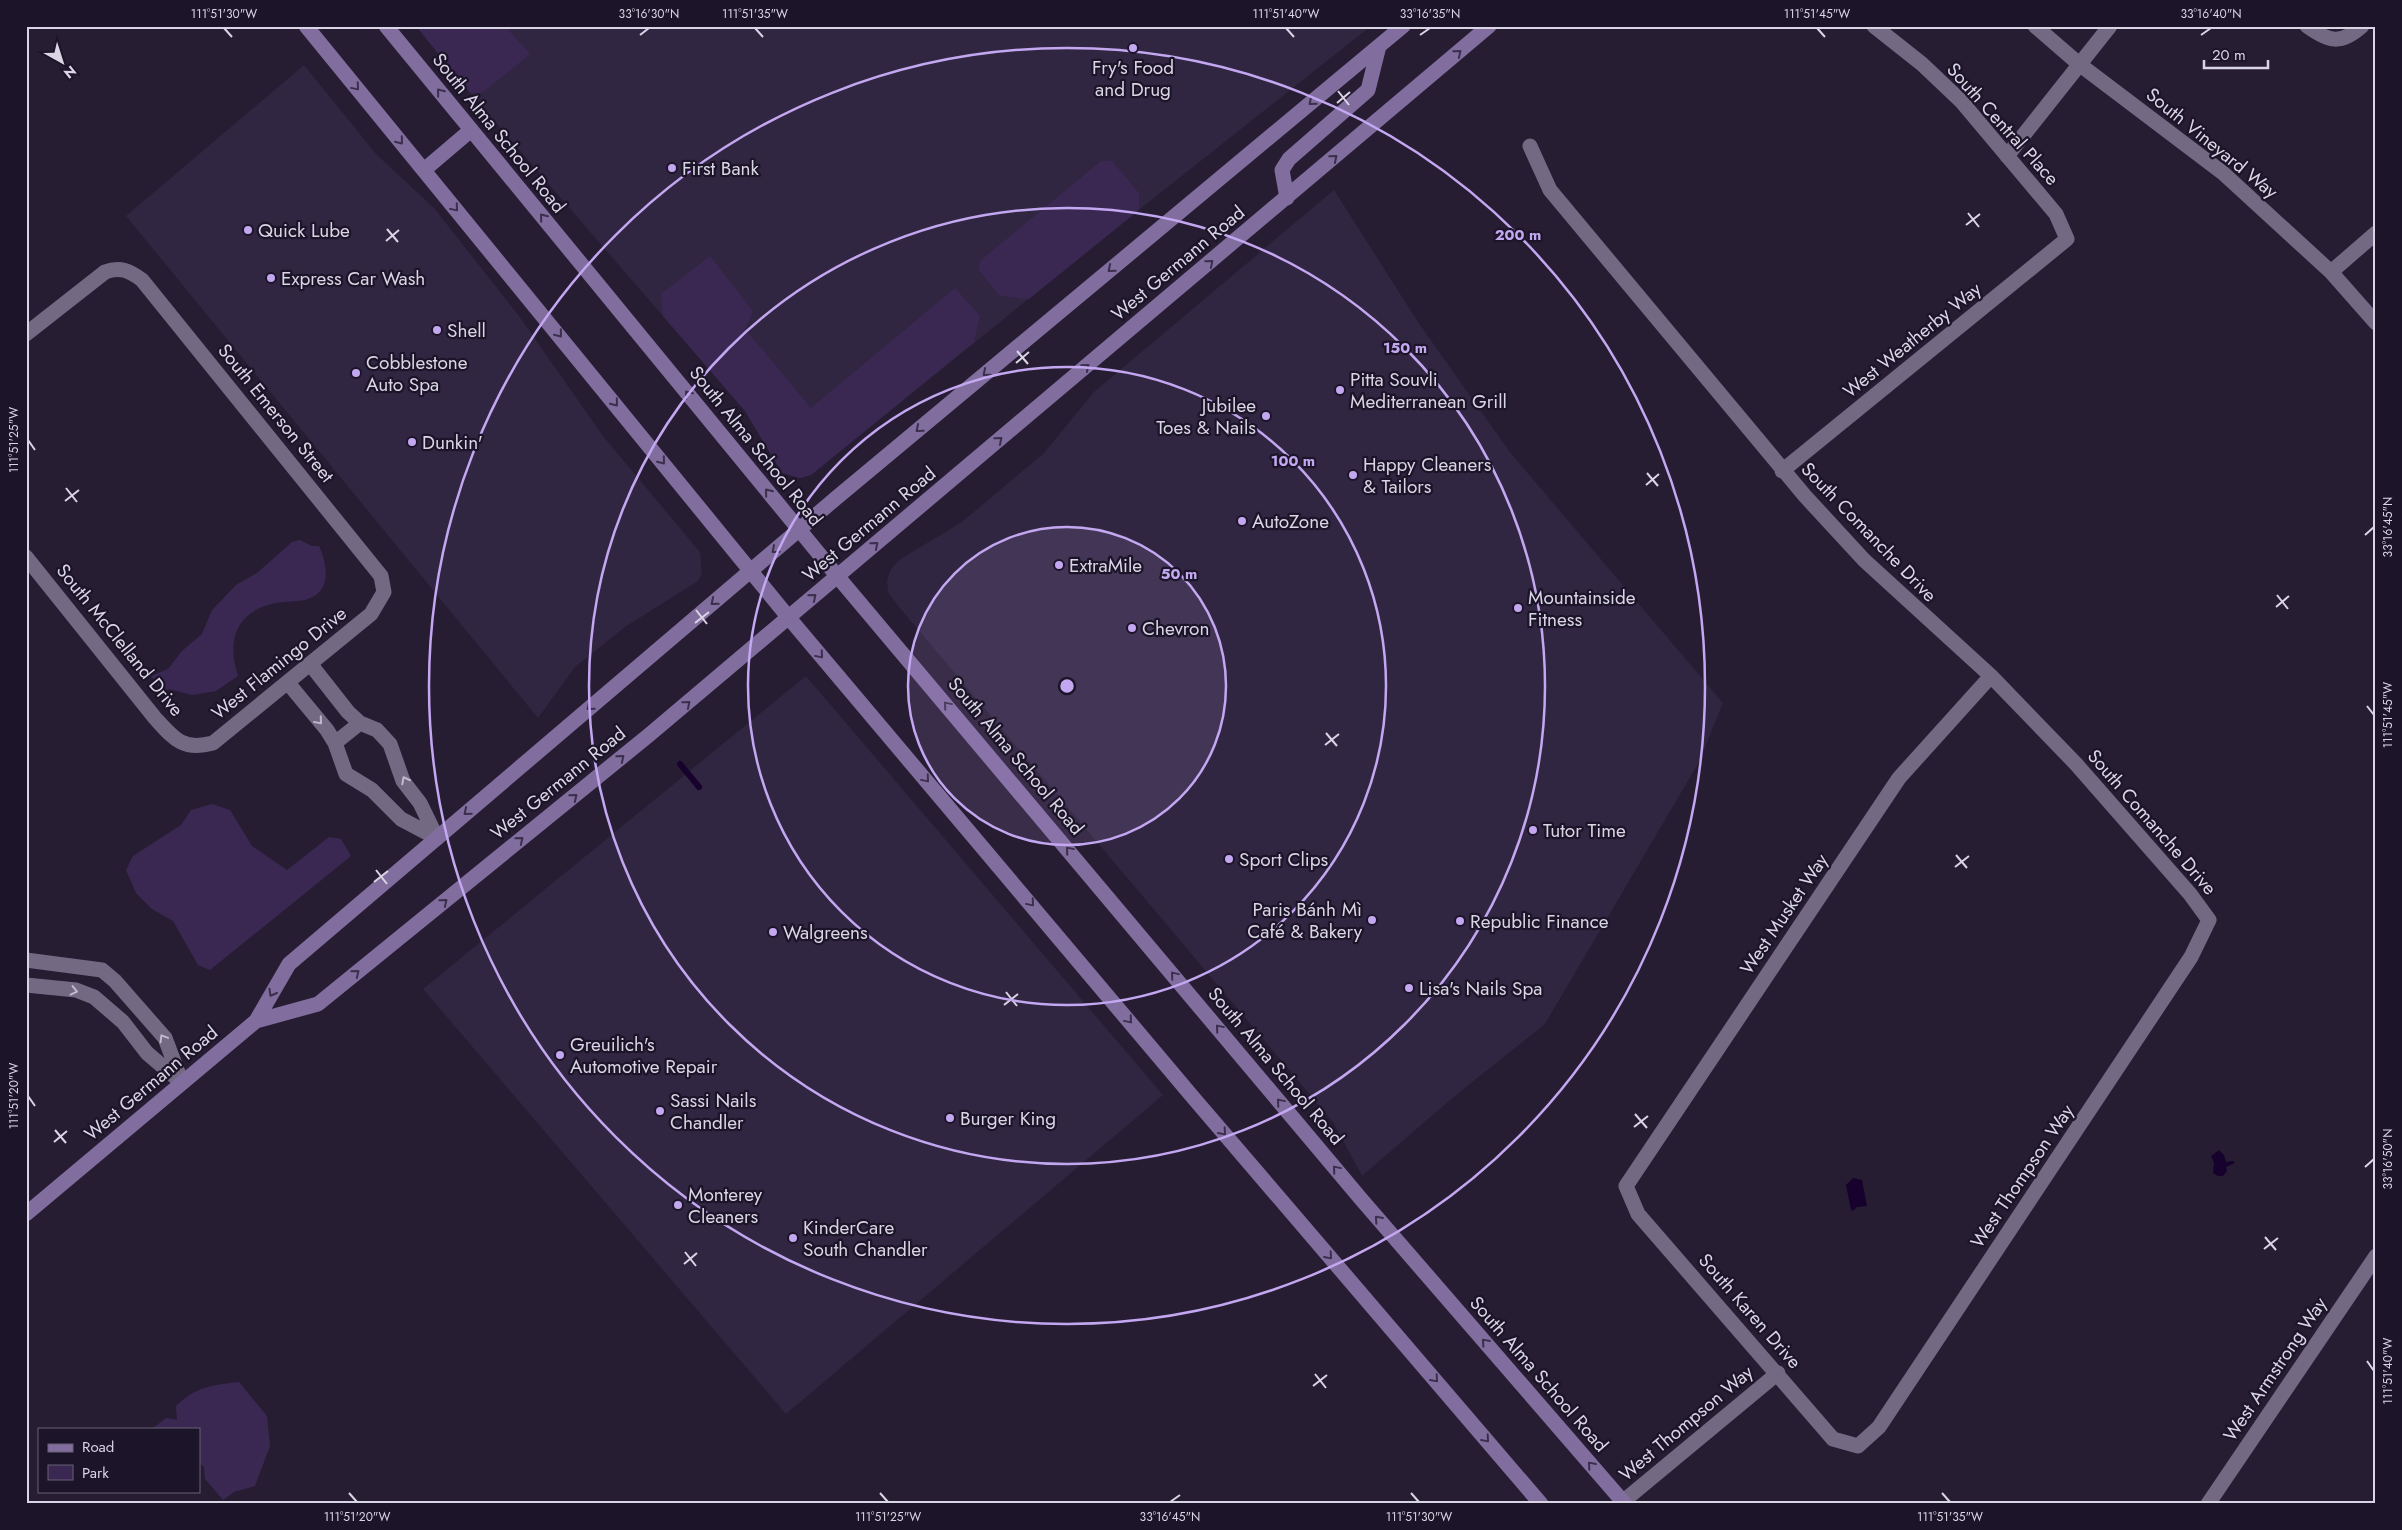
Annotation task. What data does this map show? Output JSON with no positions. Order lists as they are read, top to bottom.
{
  "streets": {
    "main road": ["South Alma School Road", "West Germann Road"],
    "street": [
      "South Central Place",
      "South Vineyard Way",
      "West Weatherby Way",
      "South Emerson Street",
      "South Comanche Drive",
      "South McClelland Drive",
      "West Flamingo Drive",
      "West Musket Way",
      "West Thompson Way",
      "South Karen Drive",
      "West Armstrong Way"
    ]
  },
  "crossings": [
    ["South Central Place", "West Weatherby Way"],
    ["South Alma School Road", "West Germann Road"],
    ["South Alma School Road", "West Thompson Way"],
    ["West Weatherby Way", "South Comanche Drive"],
    ["South Emerson Street", "West Flamingo Drive"],
    ["South Comanche Drive", "West Musket Way"],
    ["South Comanche Drive", "West Thompson Way"],
    ["South McClelland Drive", "West Flamingo Drive"],
    ["West Musket Way", "South Karen Drive"],
    ["West Thompson Way", "South Karen Drive"]
  ],
  "places": [
    "Fry's Food and Drug",
    "First Bank",
    "Quick Lube",
    "Express Car Wash",
    "Shell",
    "Cobblestone Auto Spa",
    "Pitta Souvli Mediterranean Grill",
    "Jubilee Toes & Nails",
    "Dunkin'",
    "Happy Cleaners & Tailors",
    "AutoZone",
    "ExtraMile",
    "Mountainside Fitness",
    "Chevron",
    "Tutor Time",
    "Sport Clips",
    "Paris Bánh Mì Café & Bakery",
    "Republic Finance",
    "Walgreens",
    "Lisa's Nails Spa",
    "Greuilich's Automotive Repair",
    "Sassi Nails Chandler",
    "Burger King",
    "Monterey Cleaners",
    "KinderCare South Chandler"
  ],
  "legend": ["Road", "Park"],
  "scale_bar": "20 m",
  "north": "bottom right",
  "coordinates": [
    "111°51'30\"W",
    "33°16'30\"N",
    "111°51'35\"W",
    "111°51'40\"W",
    "33°16'35\"N",
    "111°51'45\"W",
    "33°16'40\"N",
    "111°51'25\"W",
    "33°16'45\"N",
    "111°51'20\"W",
    "33°16'50\"N"
  ],
  "rings": [
    "200 m",
    "150 m",
    "100 m",
    "50 m"
  ]
}
